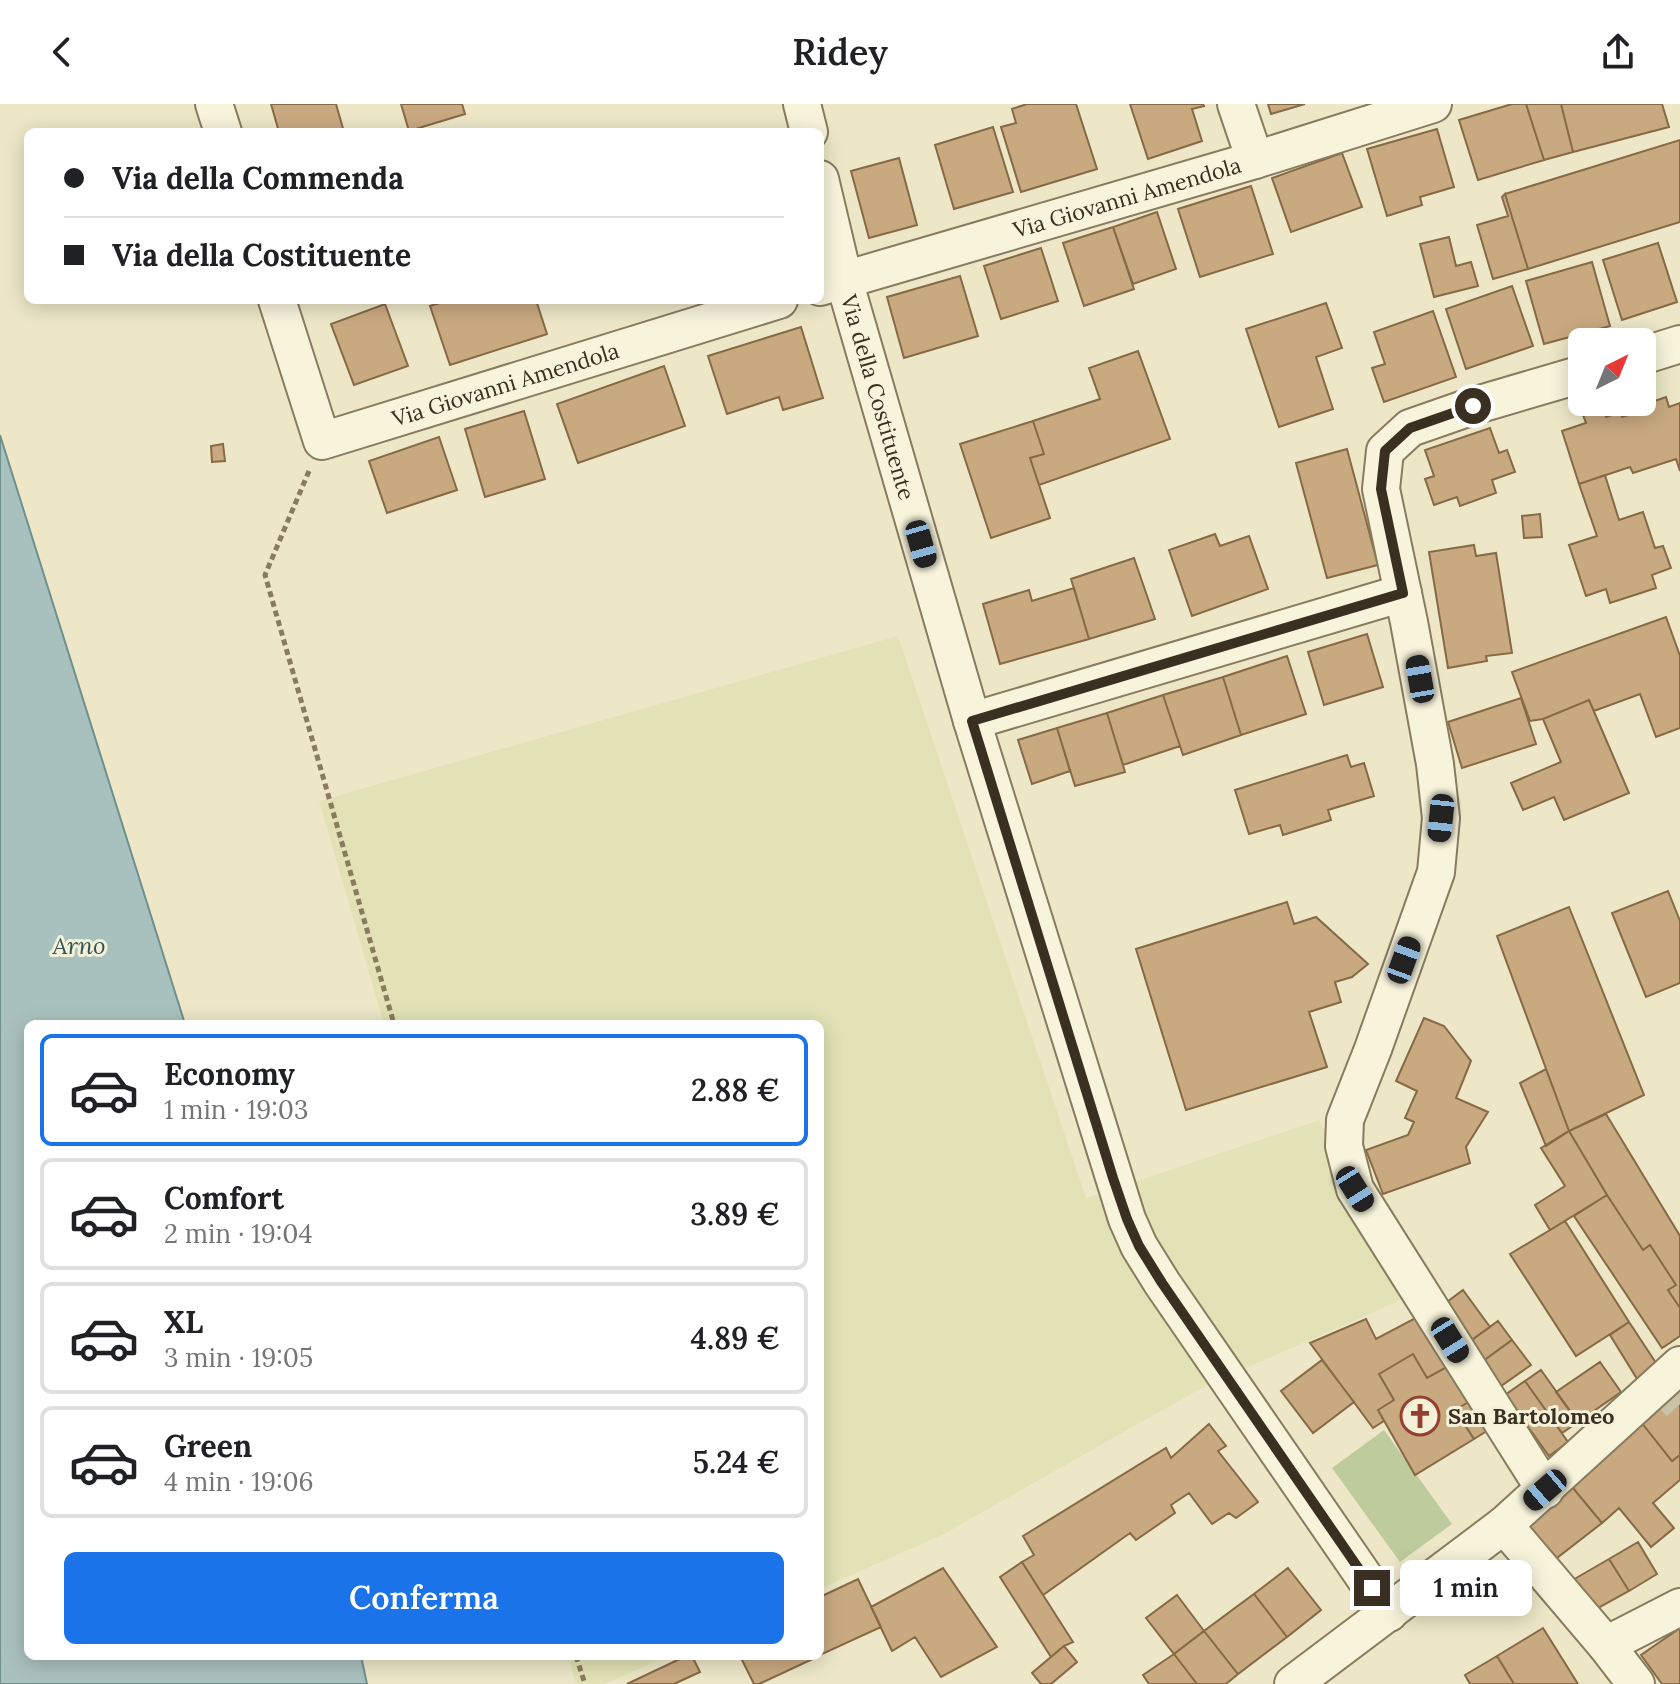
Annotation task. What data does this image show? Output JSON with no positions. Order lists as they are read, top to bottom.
{
  "streets": {
    "street": ["Via Giovanni Amendola", "Via della Costituente"]
  },
  "crossings": [
    ["Via Giovanni Amendola", "Via della Costituente"]
  ],
  "water": ["Arno"],
  "places": {
    "church": ["San Bartolomeo"]
  },
  "north": "top right",
  "page": {
    "header": "Ridey",
    "banner": ["Via della Commenda", "Via della Costituente"],
    "list": [
      {
        "name": "Economy",
        "note": "1 min · 19:03",
        "value": "2.88 €"
      },
      {
        "name": "Comfort",
        "note": "2 min · 19:04",
        "value": "3.89 €"
      },
      {
        "name": "XL",
        "note": "3 min · 19:05",
        "value": "4.89 €"
      },
      {
        "name": "Green",
        "note": "4 min · 19:06",
        "value": "5.24 €"
      }
    ],
    "buttons": "Conferma",
    "bubble": "1 min"
  }
}
